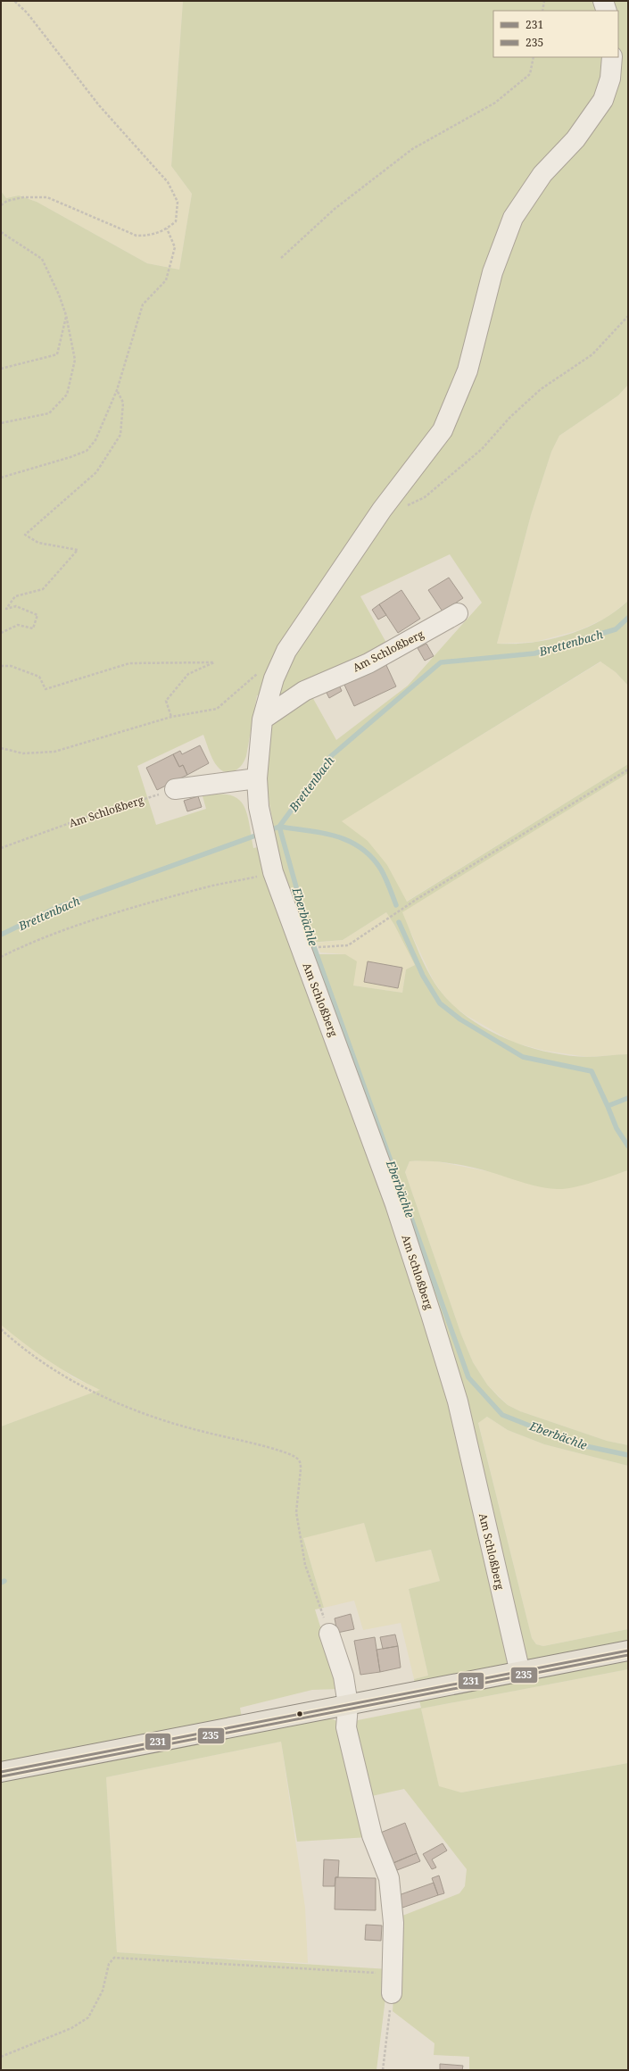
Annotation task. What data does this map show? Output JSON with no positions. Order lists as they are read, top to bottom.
{
  "streets": {
    "street": ["Am Schloßberg"]
  },
  "water": ["Brettenbach", "Eberbächle"],
  "lines": ["transit line 231", "transit line 235"],
  "legend": ["231", "235"]
}
